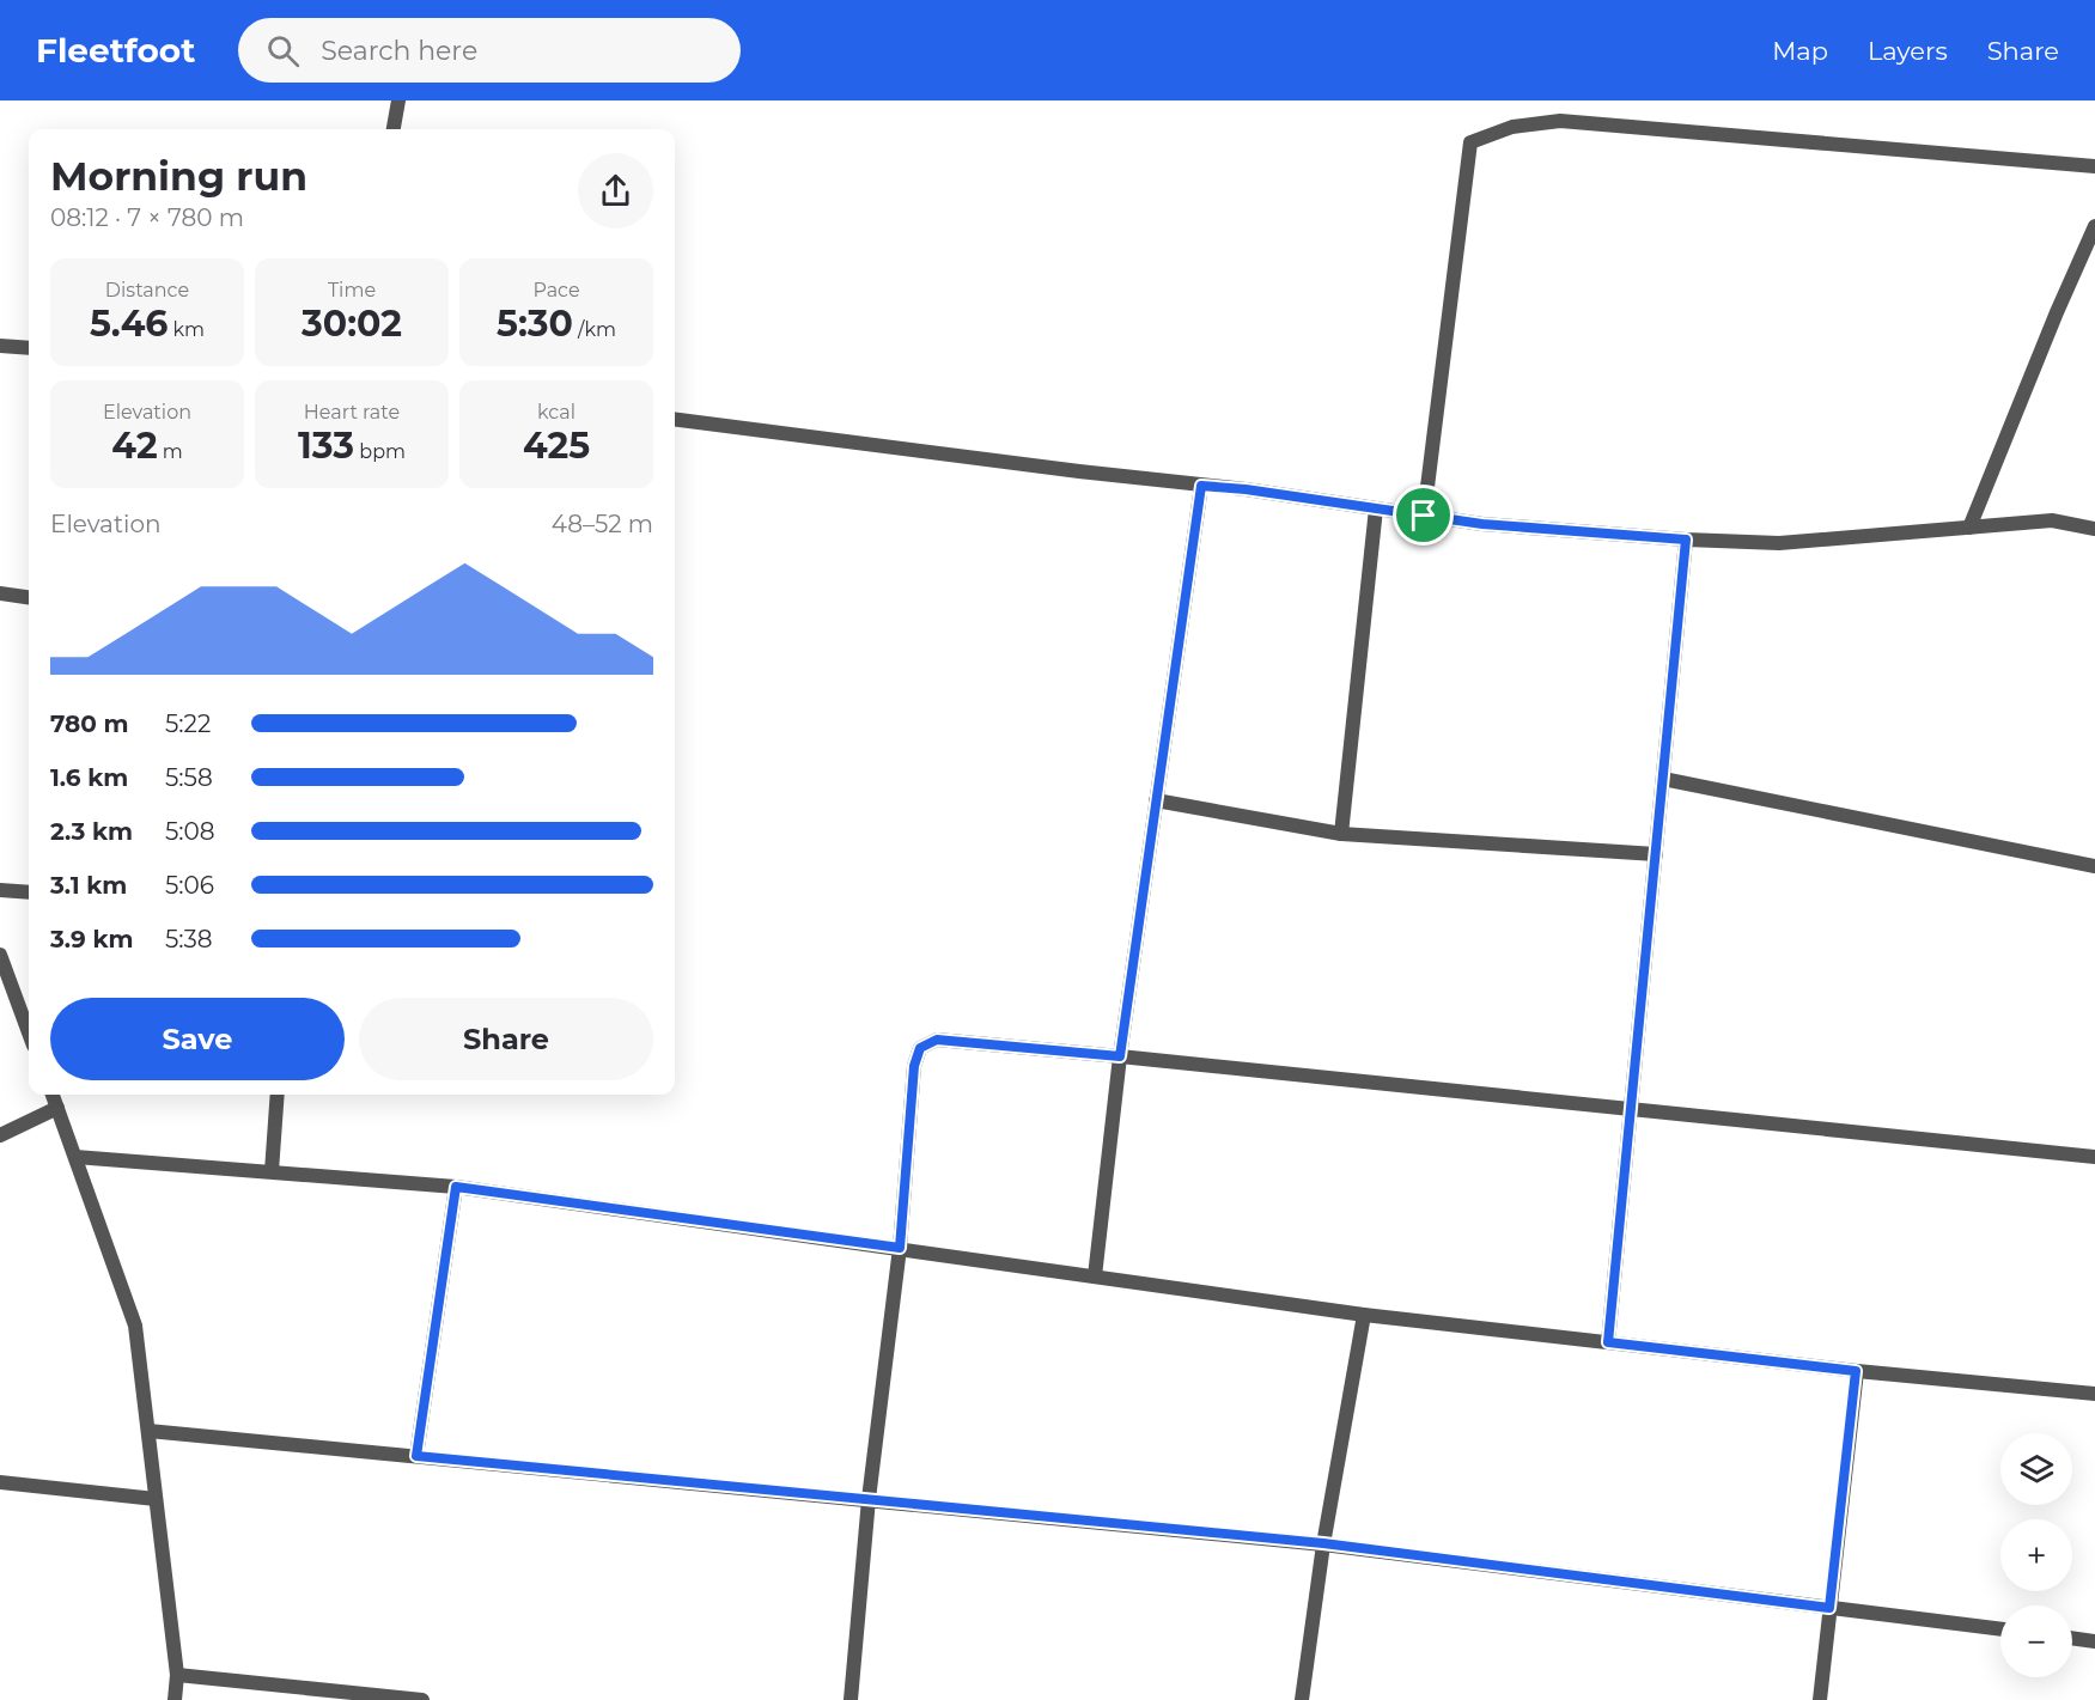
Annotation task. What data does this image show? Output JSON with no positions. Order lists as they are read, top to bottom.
{
  "page": {
    "header": "Fleetfoot",
    "search": "Search here",
    "nav": ["Map", "Layers", "Share"],
    "heading": ["Morning run", "08:12 · 7 × 780 m"],
    "stats": [
      ["Distance", "5.46 km"],
      ["Time", "30:02"],
      ["Pace", "5:30 /km"],
      ["Elevation", "42 m"],
      ["Heart rate", "133 bpm"],
      ["kcal", "425"]
    ],
    "chart": ["Elevation", "48–52 m"],
    "list": [
      {
        "name": "780 m",
        "note": "5:22"
      },
      {
        "name": "1.6 km",
        "note": "5:58"
      },
      {
        "name": "2.3 km",
        "note": "5:08"
      },
      {
        "name": "3.1 km",
        "note": "5:06"
      },
      {
        "name": "3.9 km",
        "note": "5:38"
      }
    ],
    "buttons": ["Save", "Share"],
    "map_buttons": ["+", "−"]
  }
}
